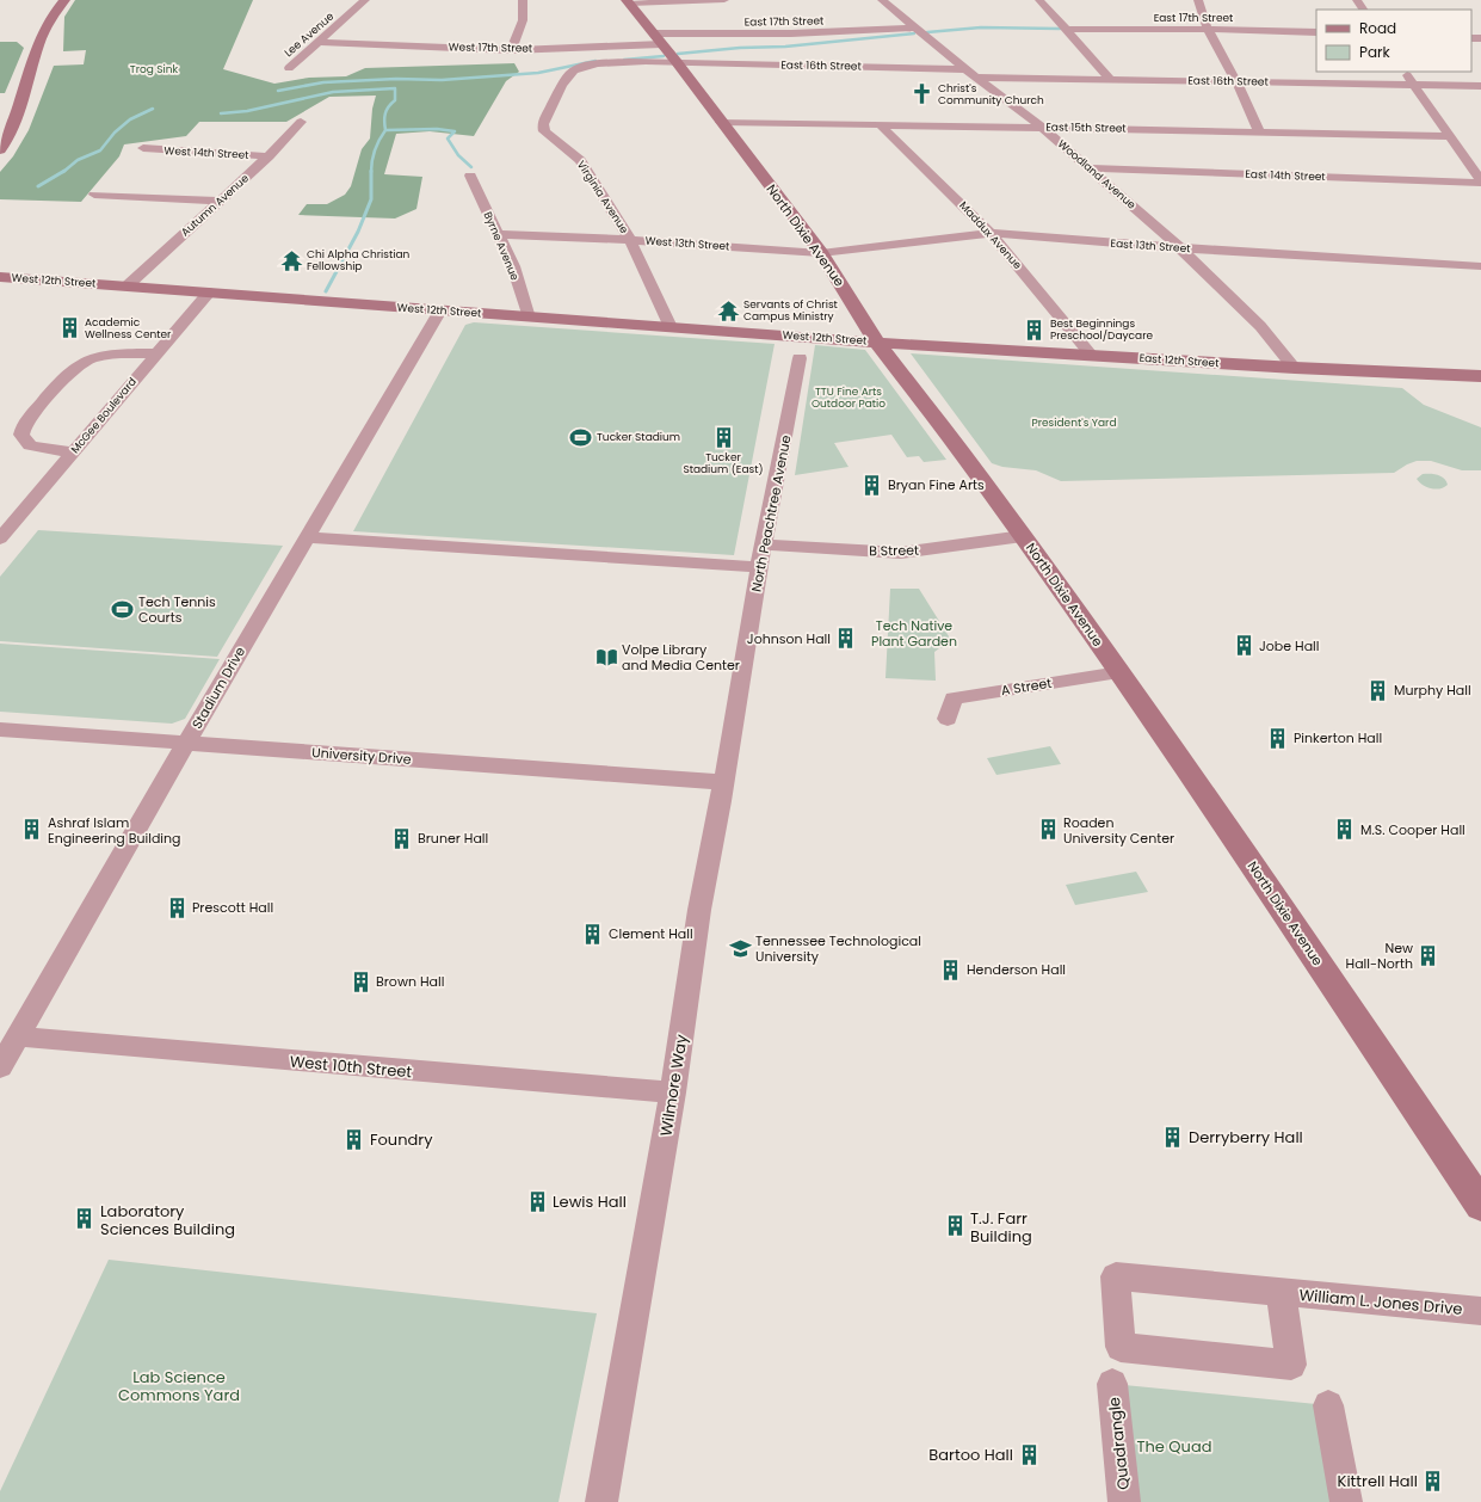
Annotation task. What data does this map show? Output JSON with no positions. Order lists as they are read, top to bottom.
{
  "streets": {
    "street": [
      "East 17th Street",
      "Lee Avenue",
      "West 17th Street",
      "East 16th Street",
      "East 15th Street",
      "West 14th Street",
      "Woodland Avenue",
      "East 14th Street",
      "Virginia Avenue",
      "Autumn Avenue",
      "North Dixie Avenue",
      "Maddux Avenue",
      "West 13th Street",
      "Byrne Avenue",
      "East 13th Street",
      "West 12th Street",
      "East 12th Street",
      "McGee Boulevard",
      "North Peachtree Avenue",
      "B Street",
      "A Street",
      "Stadium Drive",
      "University Drive",
      "West 10th Street",
      "Wilmore Way",
      "William L. Jones Drive",
      "Quadrangle"
    ]
  },
  "crossings": [
    ["East 17th Street", "West 17th Street"],
    ["East 17th Street", "Woodland Avenue"],
    ["East 17th Street", "North Dixie Avenue"],
    ["Lee Avenue", "West 17th Street"],
    ["West 17th Street", "North Dixie Avenue"],
    ["East 16th Street", "Woodland Avenue"],
    ["East 16th Street", "Virginia Avenue"],
    ["East 16th Street", "North Dixie Avenue"],
    ["East 15th Street", "Woodland Avenue"],
    ["East 15th Street", "North Dixie Avenue"],
    ["East 15th Street", "Maddux Avenue"],
    ["West 14th Street", "Autumn Avenue"],
    ["Woodland Avenue", "East 14th Street"],
    ["Woodland Avenue", "East 13th Street"],
    ["Woodland Avenue", "East 12th Street"],
    ["Virginia Avenue", "West 13th Street"],
    ["Virginia Avenue", "West 12th Street"],
    ["Autumn Avenue", "West 12th Street"],
    ["North Dixie Avenue", "West 13th Street"],
    ["North Dixie Avenue", "East 13th Street"],
    ["North Dixie Avenue", "West 12th Street"],
    ["North Dixie Avenue", "East 12th Street"],
    ["North Dixie Avenue", "B Street"],
    ["North Dixie Avenue", "A Street"],
    ["Maddux Avenue", "East 13th Street"],
    ["Maddux Avenue", "East 12th Street"],
    ["West 13th Street", "Byrne Avenue"],
    ["West 13th Street", "East 13th Street"],
    ["Byrne Avenue", "West 12th Street"],
    ["West 12th Street", "East 12th Street"],
    ["West 12th Street", "McGee Boulevard"],
    ["West 12th Street", "Stadium Drive"],
    ["North Peachtree Avenue", "B Street"],
    ["North Peachtree Avenue", "Wilmore Way"],
    ["Stadium Drive", "University Drive"],
    ["Stadium Drive", "West 10th Street"],
    ["University Drive", "Wilmore Way"],
    ["West 10th Street", "Wilmore Way"]
  ],
  "parks": [
    "Trog Sink",
    "TTU Fine Arts Outdoor Patio",
    "President's Yard",
    "Tech Native Plant Garden",
    "Lab Science Commons Yard",
    "The Quad"
  ],
  "places": {
    "church": ["Christ's Community Church"],
    "temple": ["Chi Alpha Christian Fellowship", "Servants of Christ Campus Ministry"],
    "building": [
      "Academic Wellness Center",
      "Best Beginnings Preschool/Daycare",
      "Tucker Stadium (East)",
      "Bryan Fine Arts",
      "Johnson Hall",
      "Jobe Hall",
      "Murphy Hall",
      "Pinkerton Hall",
      "Ashraf Islam Engineering Building",
      "Roaden University Center",
      "M.S. Cooper Hall",
      "Bruner Hall",
      "Prescott Hall",
      "Clement Hall",
      "New Hall-North",
      "Henderson Hall",
      "Brown Hall",
      "Derryberry Hall",
      "Foundry",
      "Lewis Hall",
      "Laboratory Sciences Building",
      "T.J. Farr Building",
      "Bartoo Hall",
      "Kittrell Hall"
    ],
    "sports": ["Tucker Stadium", "Tech Tennis Courts"],
    "library": ["Volpe Library and Media Center"],
    "school or university": ["Tennessee Technological University"]
  },
  "legend": ["Road", "Park"]
}
